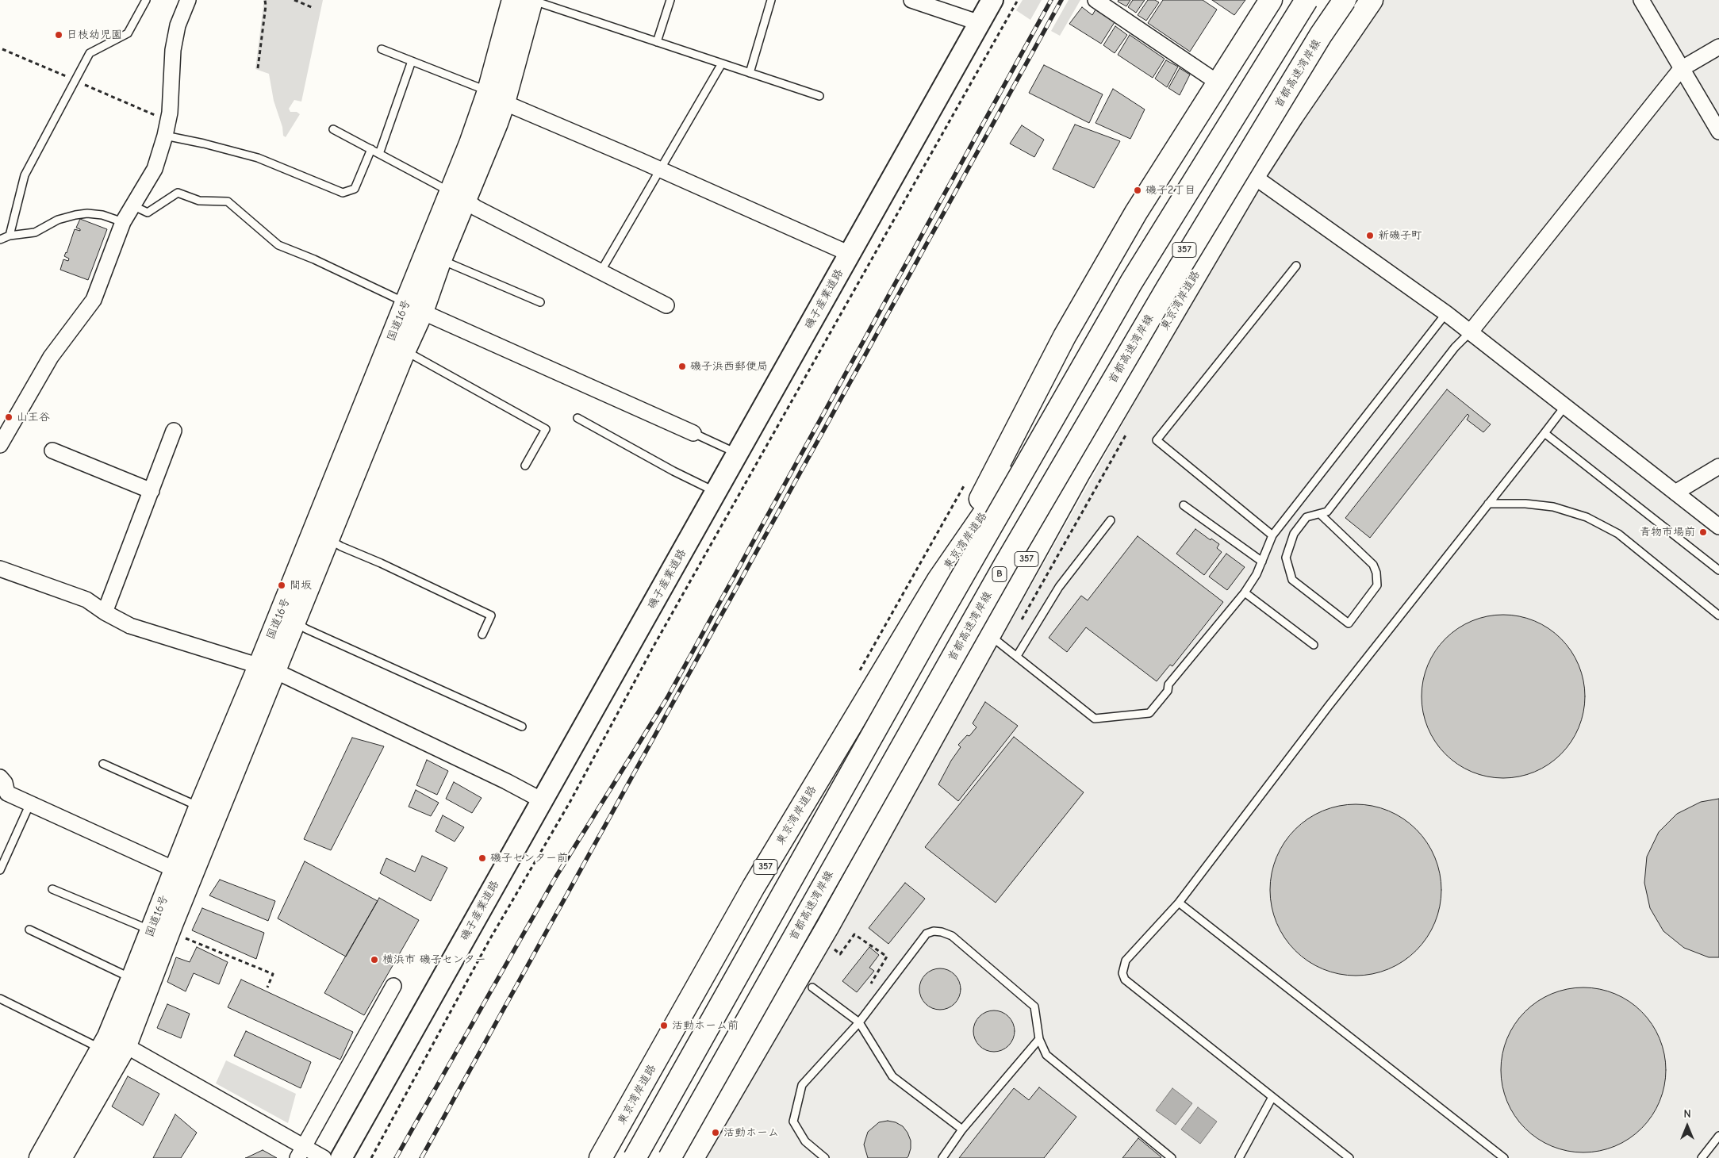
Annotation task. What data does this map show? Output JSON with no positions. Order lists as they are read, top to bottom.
{
  "streets": {
    "highway": [
      "首都高速湾岸線",
      "357",
      "東京湾岸道路",
      "国道16号",
      "B"
    ],
    "street": ["磯子産業道路"]
  },
  "places": [
    "日枝幼児園",
    "磯子2丁目",
    "新磯子町",
    "磯子浜西郵便局",
    "山王谷",
    "青物市場前",
    "間坂",
    "磯子センター前",
    "横浜市 磯子センター",
    "活動ホーム前",
    "活動ホーム"
  ],
  "north": "top"
}
